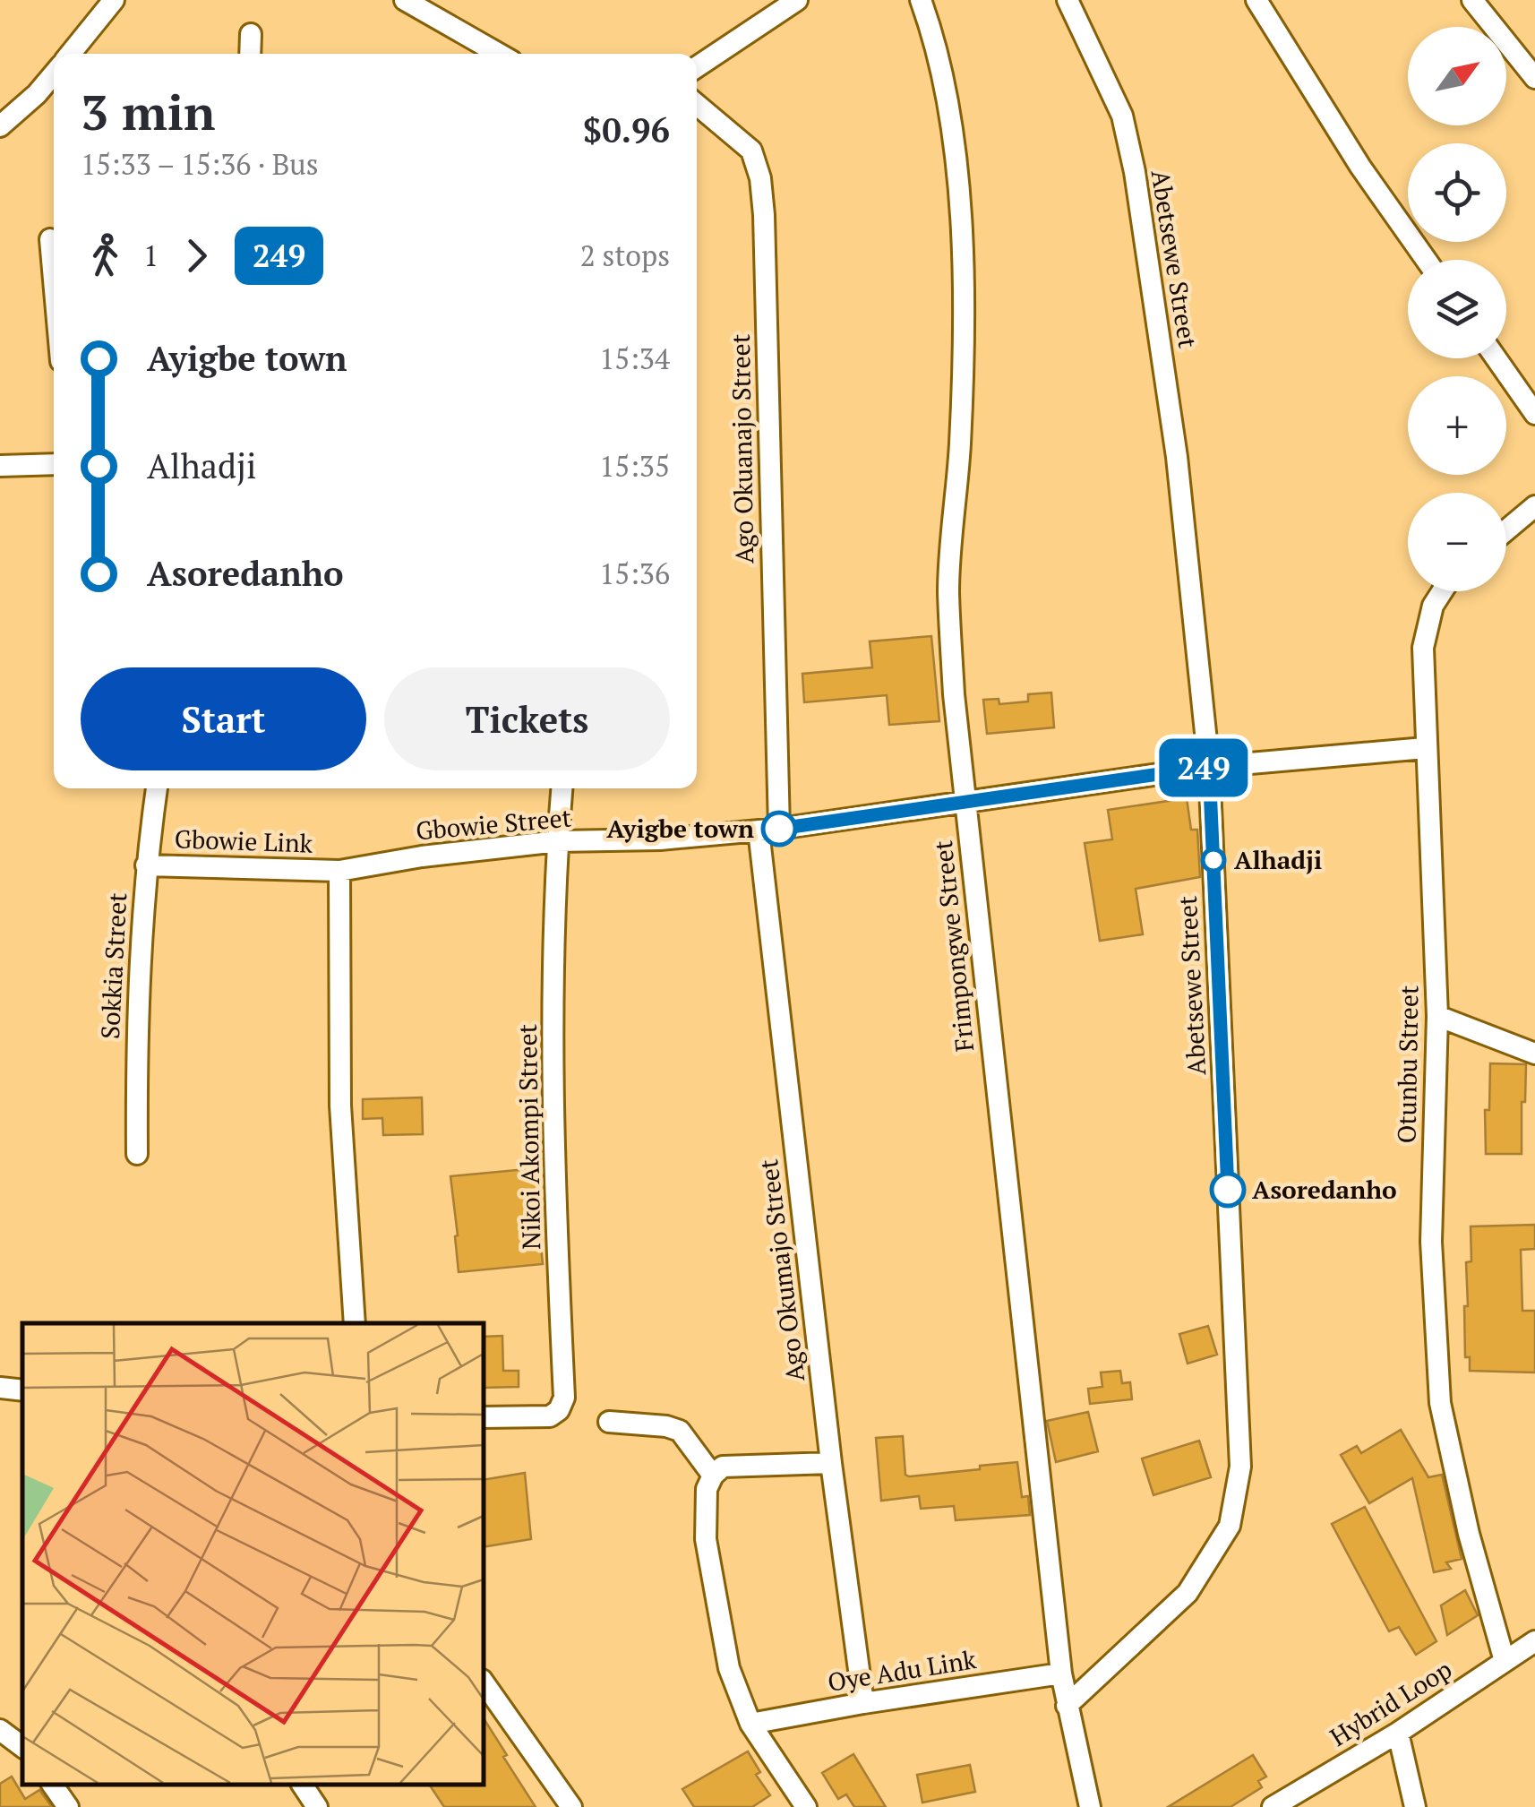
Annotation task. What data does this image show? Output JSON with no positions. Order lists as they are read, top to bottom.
{
  "streets": {
    "street": [
      "Abetsewe Street",
      "Ago Okuanajo Street",
      "Gbowie Street",
      "Gbowie Link",
      "Frimpongwe Street",
      "Sokkia Street",
      "Otunbu Street",
      "Nikoi Akompi Street",
      "Ago Okumajo Street",
      "Oye Adu Link",
      "Hybrid Loop"
    ]
  },
  "crossings": [
    ["Abetsewe Street", "Gbowie Street"],
    ["Abetsewe Street", "Frimpongwe Street"],
    ["Ago Okuanajo Street", "Gbowie Street"],
    ["Ago Okuanajo Street", "Ago Okumajo Street"],
    ["Gbowie Street", "Gbowie Link"],
    ["Gbowie Street", "Frimpongwe Street"],
    ["Gbowie Street", "Otunbu Street"],
    ["Gbowie Street", "Nikoi Akompi Street"],
    ["Gbowie Street", "Ago Okumajo Street"],
    ["Gbowie Link", "Sokkia Street"],
    ["Frimpongwe Street", "Oye Adu Link"],
    ["Otunbu Street", "Hybrid Loop"],
    ["Ago Okumajo Street", "Oye Adu Link"]
  ],
  "places": ["Ayigbe town", "Alhadji", "Asoredanho"],
  "lines": ["bus line 249"],
  "north": "top right",
  "page": {
    "on_map": "249",
    "map_buttons": ["+", "−"],
    "heading": ["3 min", "15:33 – 15:36 · Bus", "$0.96"],
    "legs": ["1", "249", "2 stops"],
    "list": [
      {
        "name": "Ayigbe town",
        "value": "15:34"
      },
      {
        "name": "Alhadji",
        "value": "15:35"
      },
      {
        "name": "Asoredanho",
        "value": "15:36"
      }
    ],
    "buttons": ["Start", "Tickets"]
  }
}
